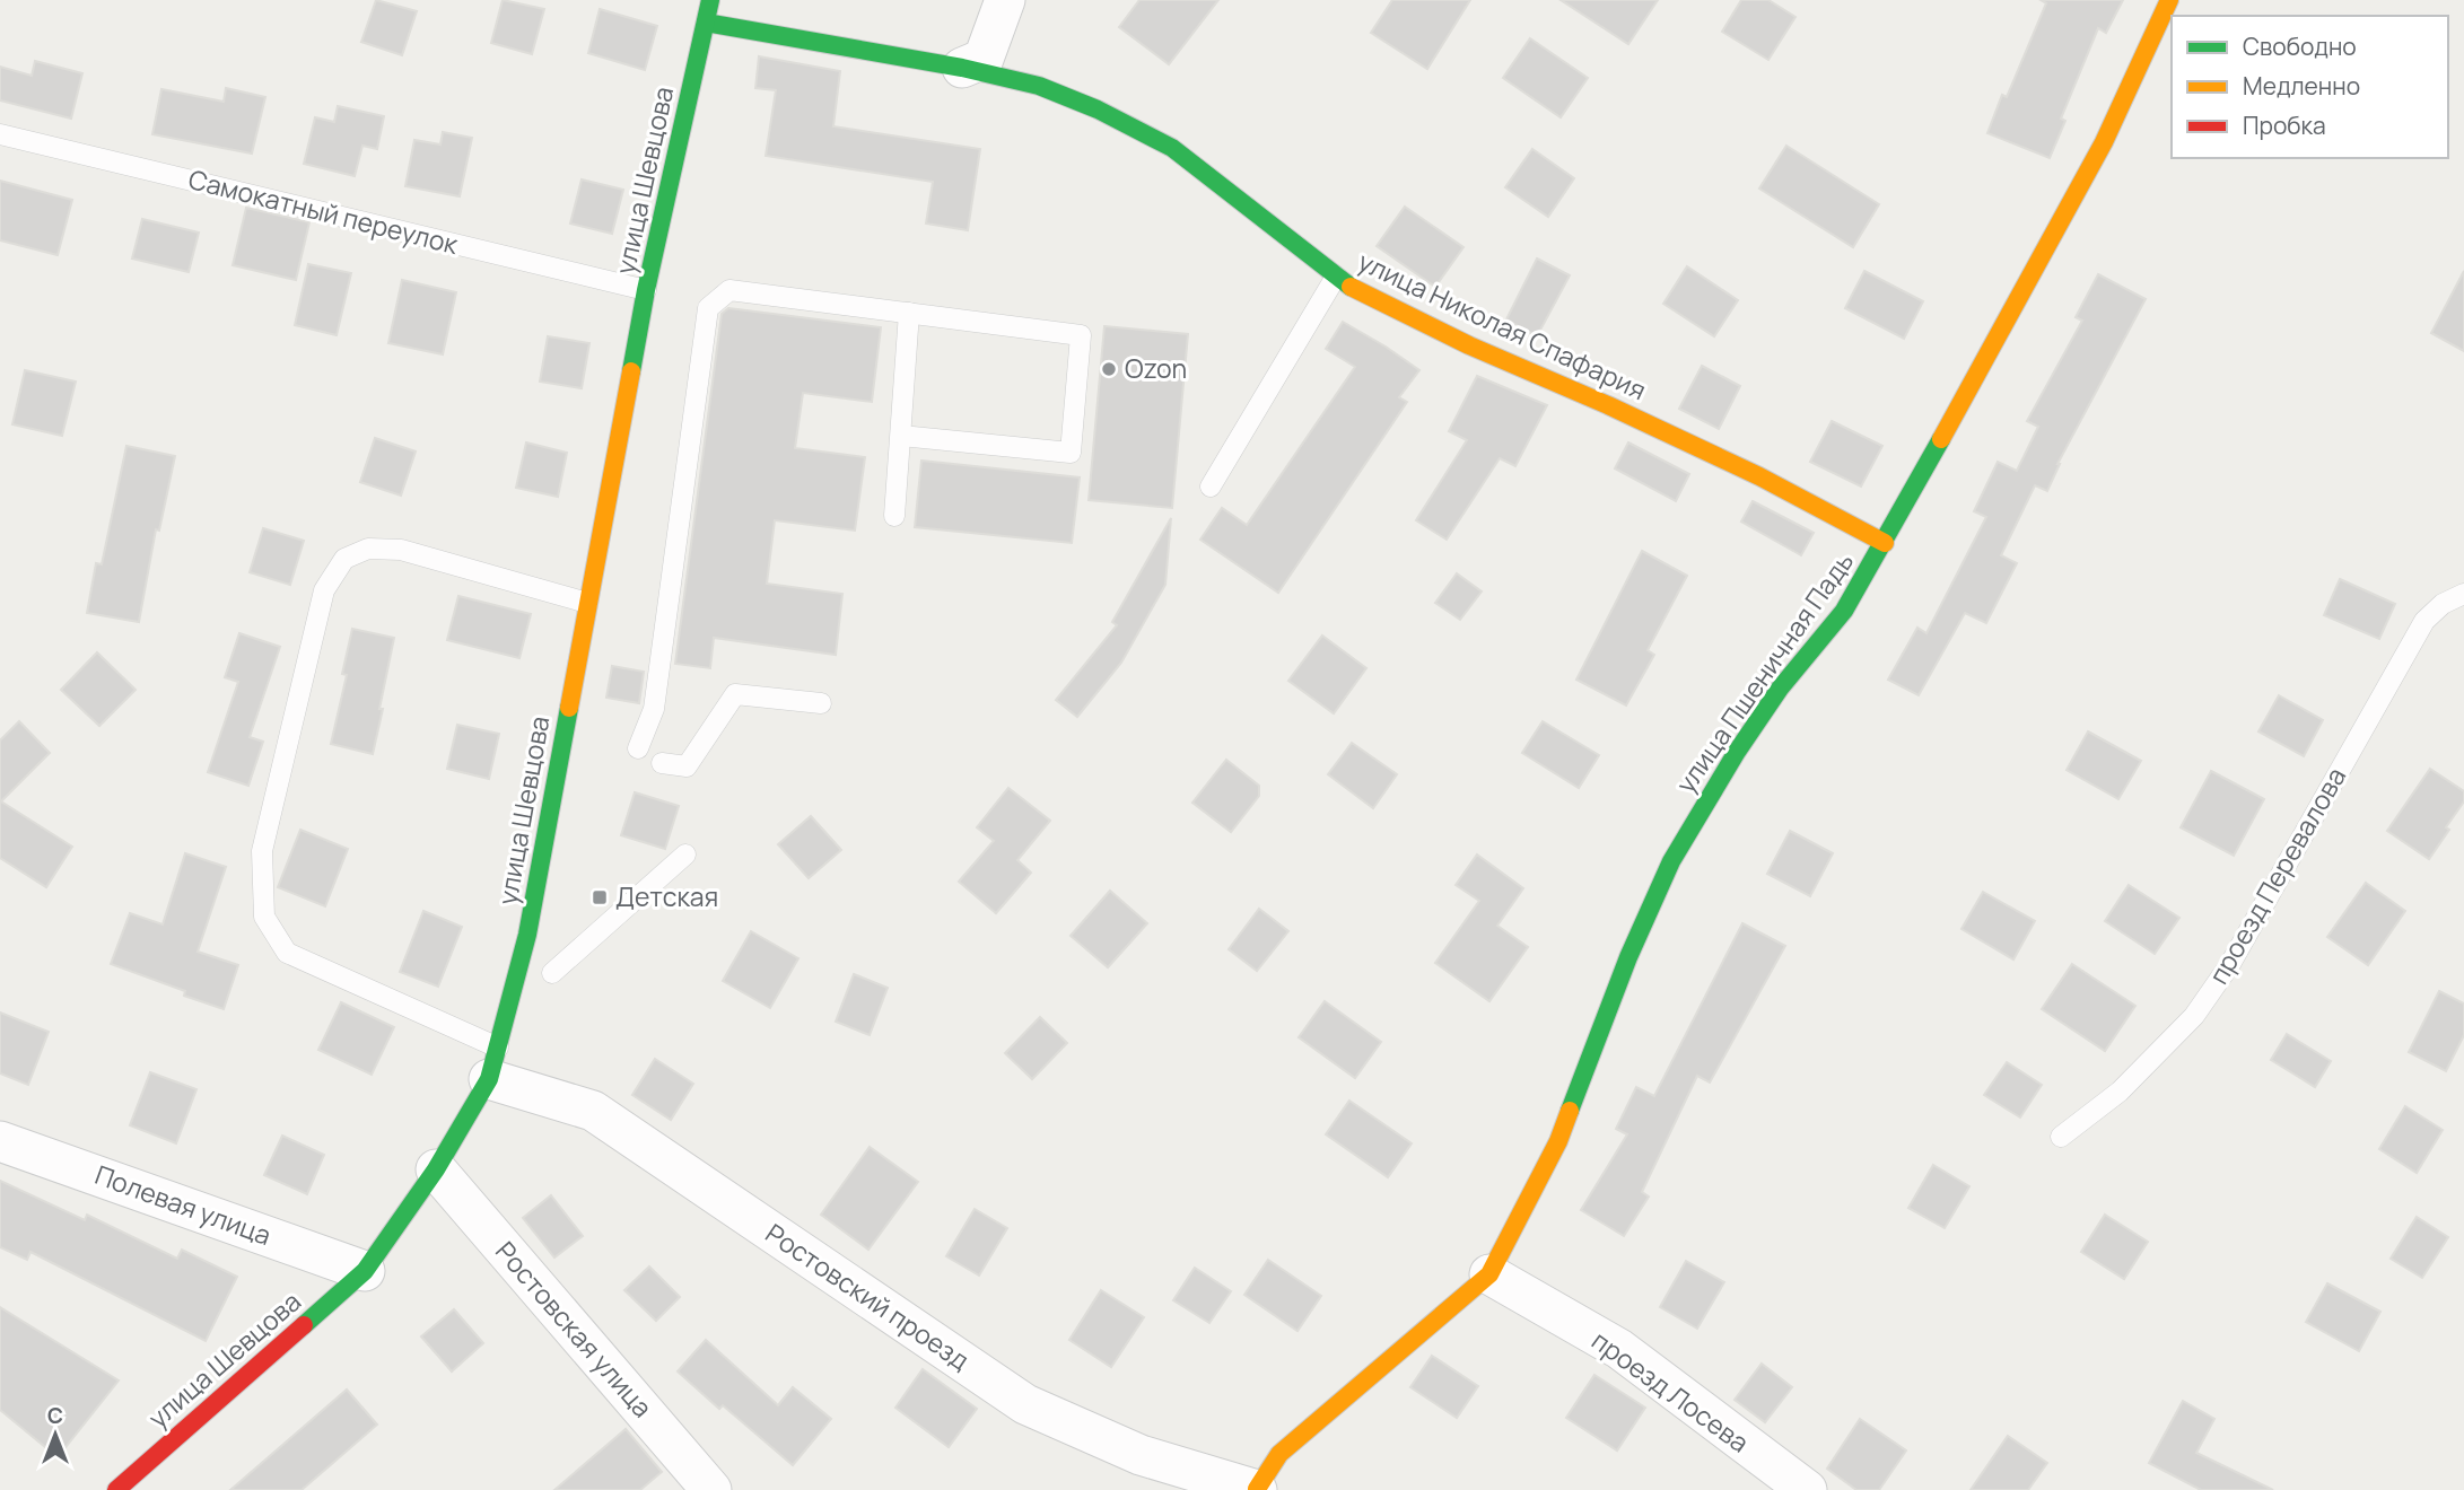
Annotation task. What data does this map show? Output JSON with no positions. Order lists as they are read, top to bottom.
{
  "streets": {
    "street": [
      "улица Шевцова",
      "улица Николая Спафария",
      "улица Пшеничная Падь",
      "Полевая улица",
      "Ростовский проезд",
      "Ростовская улица",
      "проезд Лосева"
    ],
    "lane": ["Самокатный переулок", "проезд Перевалова"]
  },
  "crossings": [
    ["улица Шевцова", "Самокатный переулок"],
    ["улица Шевцова", "улица Николая Спафария"],
    ["улица Шевцова", "Полевая улица"],
    ["улица Шевцова", "Ростовский проезд"],
    ["улица Шевцова", "Ростовская улица"],
    ["улица Николая Спафария", "улица Пшеничная Падь"],
    ["улица Пшеничная Падь", "Ростовский проезд"],
    ["улица Пшеничная Падь", "проезд Лосева"]
  ],
  "places": {
    "other": ["Ozon"],
    "transit": ["Детская"]
  },
  "legend": ["Свободно", "Медленно", "Пробка"],
  "north": "top"
}
